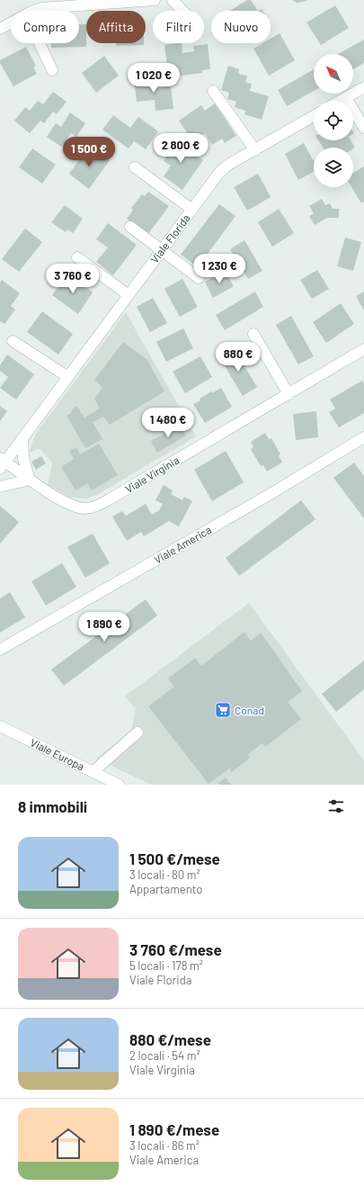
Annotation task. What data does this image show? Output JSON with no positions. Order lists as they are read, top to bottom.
{
  "streets": {
    "street": [
      "Viale Florida",
      "Viale Virginia",
      "Viale America",
      "Viale Europa"
    ]
  },
  "crossings": [
    ["Viale Florida", "Viale Virginia"]
  ],
  "places": {
    "supermarket": ["Conad"]
  },
  "north": "top left",
  "page": {
    "chip": [
      "Compra",
      "Affitta",
      "Filtri",
      "Nuovo"
    ],
    "price": [
      "1 020 €",
      "2 800 €",
      "1 500 €",
      "1 230 €",
      "3 760 €",
      "880 €",
      "1 480 €",
      "1 890 €"
    ],
    "heading": "8 immobili",
    "list": [
      {
        "name": "1 500 €/mese",
        "note": "3 locali · 80 m² · Appartamento"
      },
      {
        "name": "3 760 €/mese",
        "note": "5 locali · 178 m² · Viale Florida"
      },
      {
        "name": "880 €/mese",
        "note": "2 locali · 54 m² · Viale Virginia"
      },
      {
        "name": "1 890 €/mese",
        "note": "3 locali · 86 m² · Viale America"
      }
    ]
  }
}
